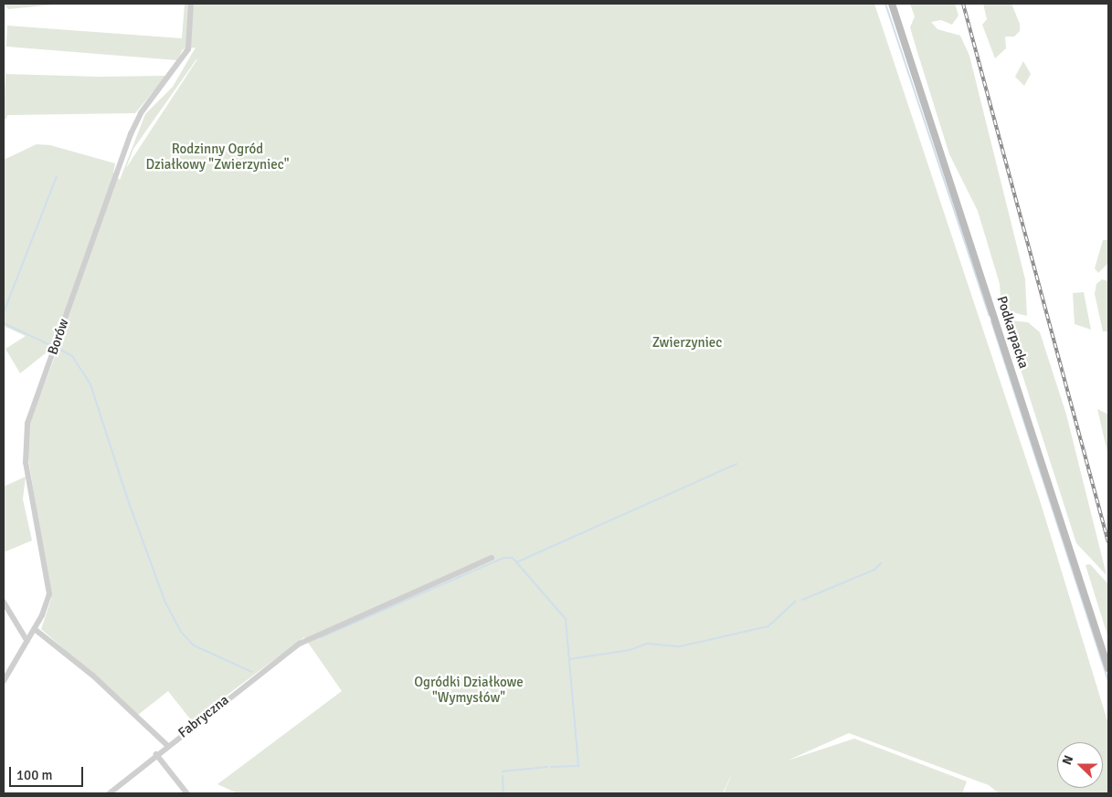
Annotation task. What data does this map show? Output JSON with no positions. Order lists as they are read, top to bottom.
{
  "streets": {
    "main road": ["Podkarpacka"],
    "street": ["Borów", "Fabryczna"]
  },
  "parks": ["Rodzinny Ogród Działkowy \"Zwierzyniec\"", "Zwierzyniec", "Ogródki Działkowe \"Wymysłów\""],
  "scale_bar": "100 m",
  "north": "left"
}
